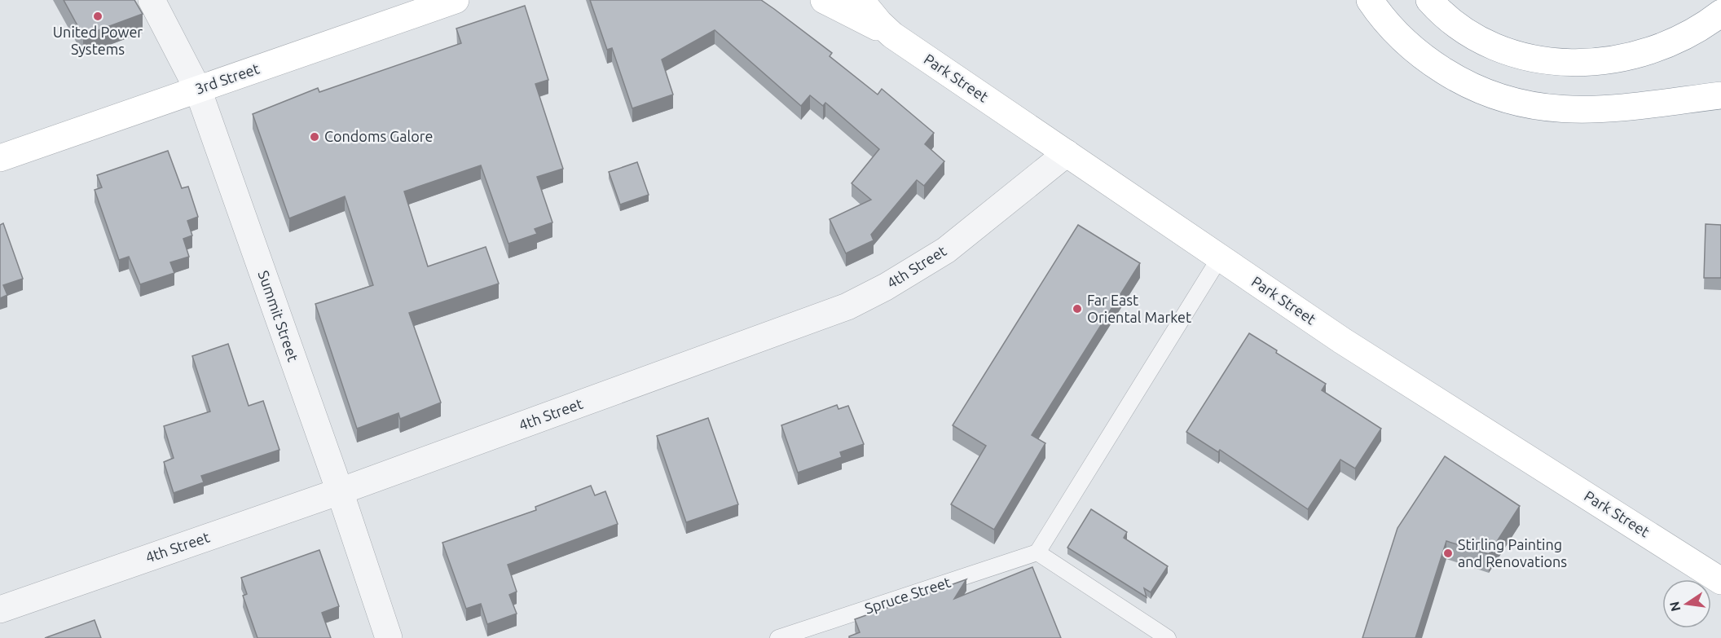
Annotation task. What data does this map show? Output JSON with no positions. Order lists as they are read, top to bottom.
{
  "streets": {
    "main road": ["Park Street", "3rd Street"],
    "street": ["4th Street", "Summit Street"],
    "lane": ["Spruce Street"]
  },
  "crossings": [
    ["Park Street", "4th Street"],
    ["3rd Street", "Summit Street"],
    ["4th Street", "Summit Street"]
  ],
  "places": [
    "United Power Systems",
    "Condoms Galore",
    "Far East Oriental Market",
    "Stirling Painting and Renovations"
  ],
  "north": "left"
}
